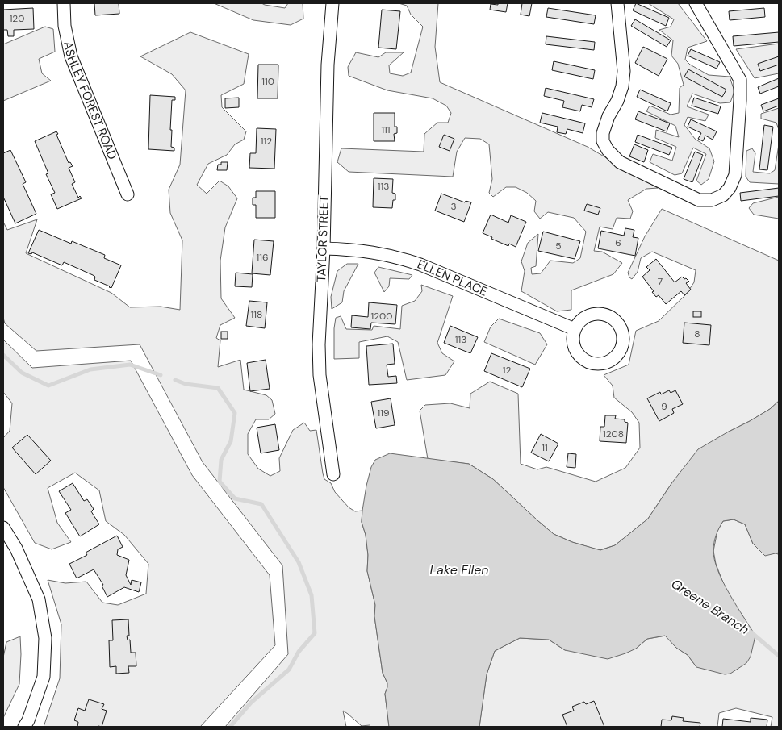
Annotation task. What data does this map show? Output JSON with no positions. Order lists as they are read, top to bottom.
{
  "streets": {
    "street": ["ASHLEY FOREST ROAD", "TAYLOR STREET", "ELLEN PLACE"]
  },
  "crossings": [
    ["TAYLOR STREET", "ELLEN PLACE"]
  ],
  "water": ["Lake Ellen", "Greene Branch"],
  "house_numbers": [
    "120",
    "110",
    "111",
    "112",
    "113",
    "3",
    "6",
    "5",
    "116",
    "7",
    "118",
    "1200",
    "8",
    "113",
    "12",
    "9",
    "119",
    "1208",
    "11"
  ]
}
